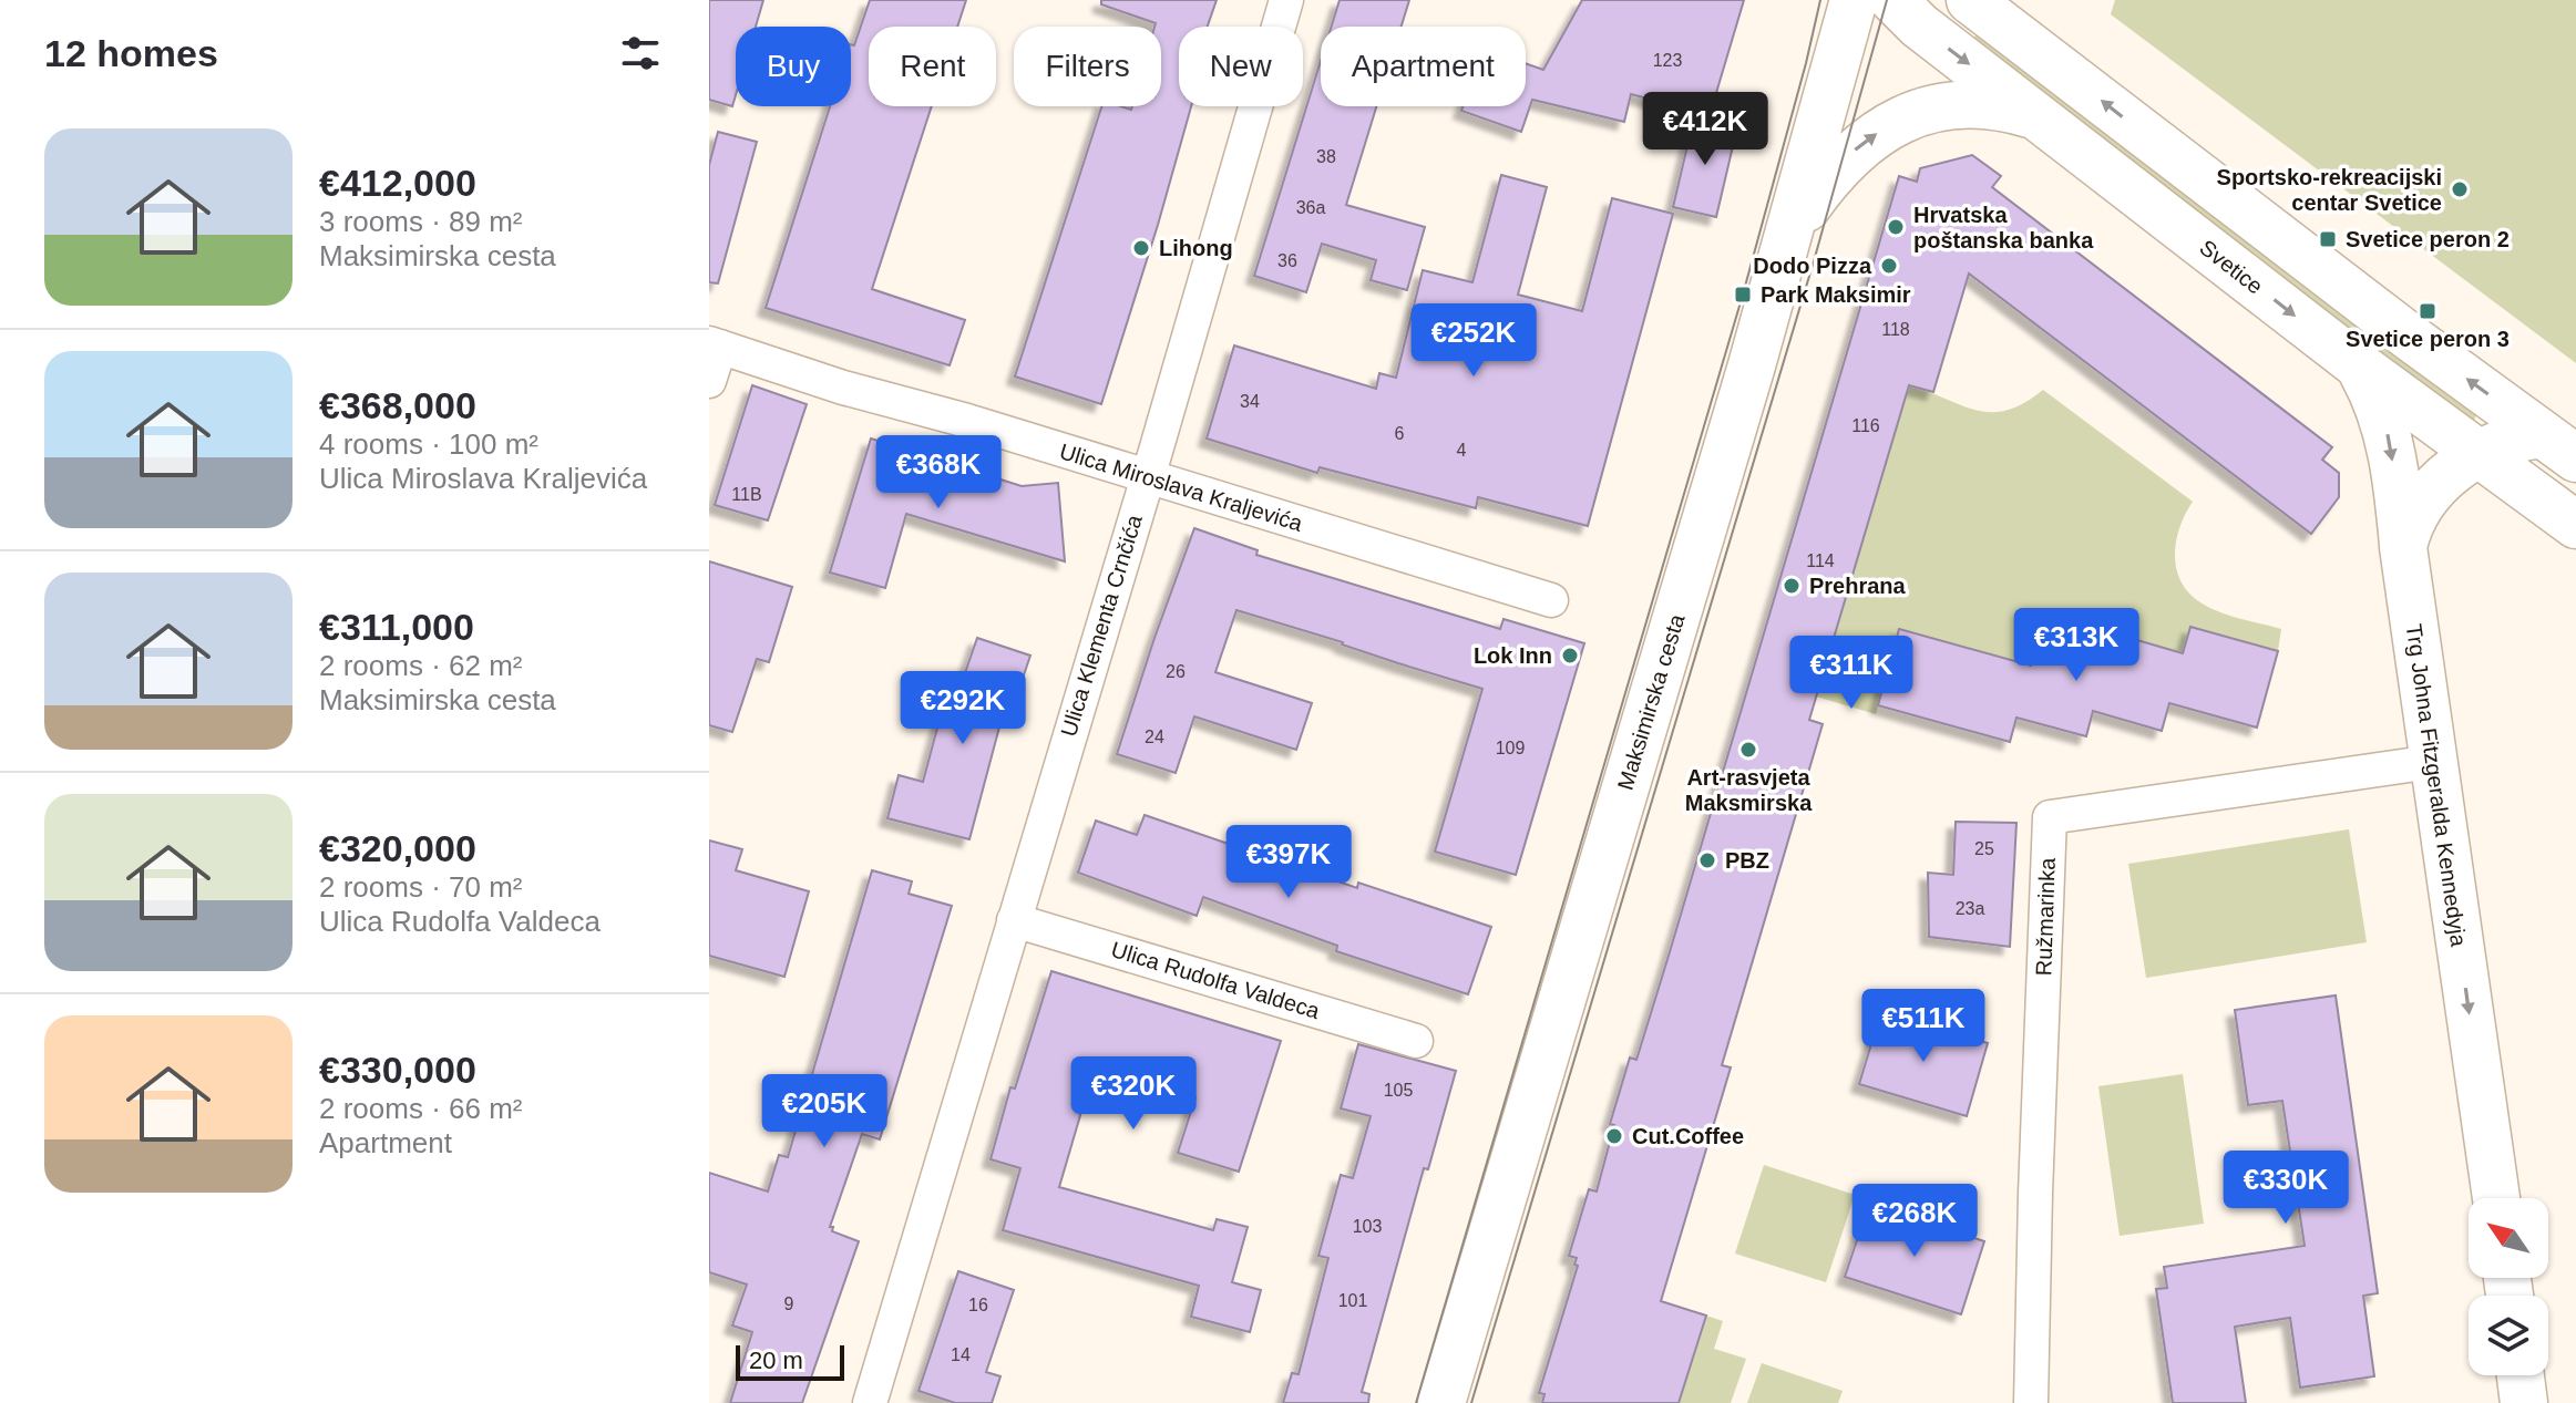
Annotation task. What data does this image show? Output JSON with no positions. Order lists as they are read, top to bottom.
{
  "streets": {
    "main road": ["Svetice", "Maksimirska cesta", "Trg Johna Fitzgeralda Kennedyja"],
    "street": [
      "Ulica Miroslava Kraljevića",
      "Ulica Klementa Crnčića",
      "Ružmarinka",
      "Ulica Rudolfa Valdeca"
    ]
  },
  "crossings": [
    ["Svetice", "Trg Johna Fitzgeralda Kennedyja"],
    ["Ulica Miroslava Kraljevića", "Ulica Klementa Crnčića"],
    ["Ulica Klementa Crnčića", "Ulica Rudolfa Valdeca"],
    ["Trg Johna Fitzgeralda Kennedyja", "Ružmarinka"]
  ],
  "one_way": ["Trg Johna Fitzgeralda Kennedyja"],
  "places": {
    "other": [
      "Sportsko-rekreacijski centar Svetice",
      "Hrvatska poštanska banka",
      "Lihong",
      "Dodo Pizza",
      "Prehrana",
      "Lok Inn",
      "Art-rasvjeta Maksmirska",
      "PBZ",
      "Cut.Coffee"
    ],
    "transit": ["Svetice peron 2", "Park Maksimir", "Svetice peron 3"]
  },
  "house_numbers": [
    "123",
    "38",
    "36a",
    "36",
    "118",
    "34",
    "116",
    "6",
    "4",
    "11B",
    "114",
    "26",
    "24",
    "109",
    "25",
    "23a",
    "105",
    "103",
    "101",
    "9",
    "16",
    "14"
  ],
  "scale_bar": "20 m",
  "north": "top left",
  "page": {
    "heading": "12 homes",
    "chip": [
      "Buy",
      "Rent",
      "Filters",
      "New",
      "Apartment"
    ],
    "price": [
      "€412K",
      "€252K",
      "€368K",
      "€313K",
      "€311K",
      "€292K",
      "€397K",
      "€511K",
      "€320K",
      "€205K",
      "€330K",
      "€268K"
    ],
    "list": [
      {
        "name": "€412,000",
        "note": "3 rooms · 89 m² · Maksimirska cesta"
      },
      {
        "name": "€368,000",
        "note": "4 rooms · 100 m² · Ulica Miroslava Kraljevića"
      },
      {
        "name": "€311,000",
        "note": "2 rooms · 62 m² · Maksimirska cesta"
      },
      {
        "name": "€320,000",
        "note": "2 rooms · 70 m² · Ulica Rudolfa Valdeca"
      },
      {
        "name": "€330,000",
        "note": "2 rooms · 66 m² · Apartment"
      }
    ],
    "scale": "20 m"
  }
}
